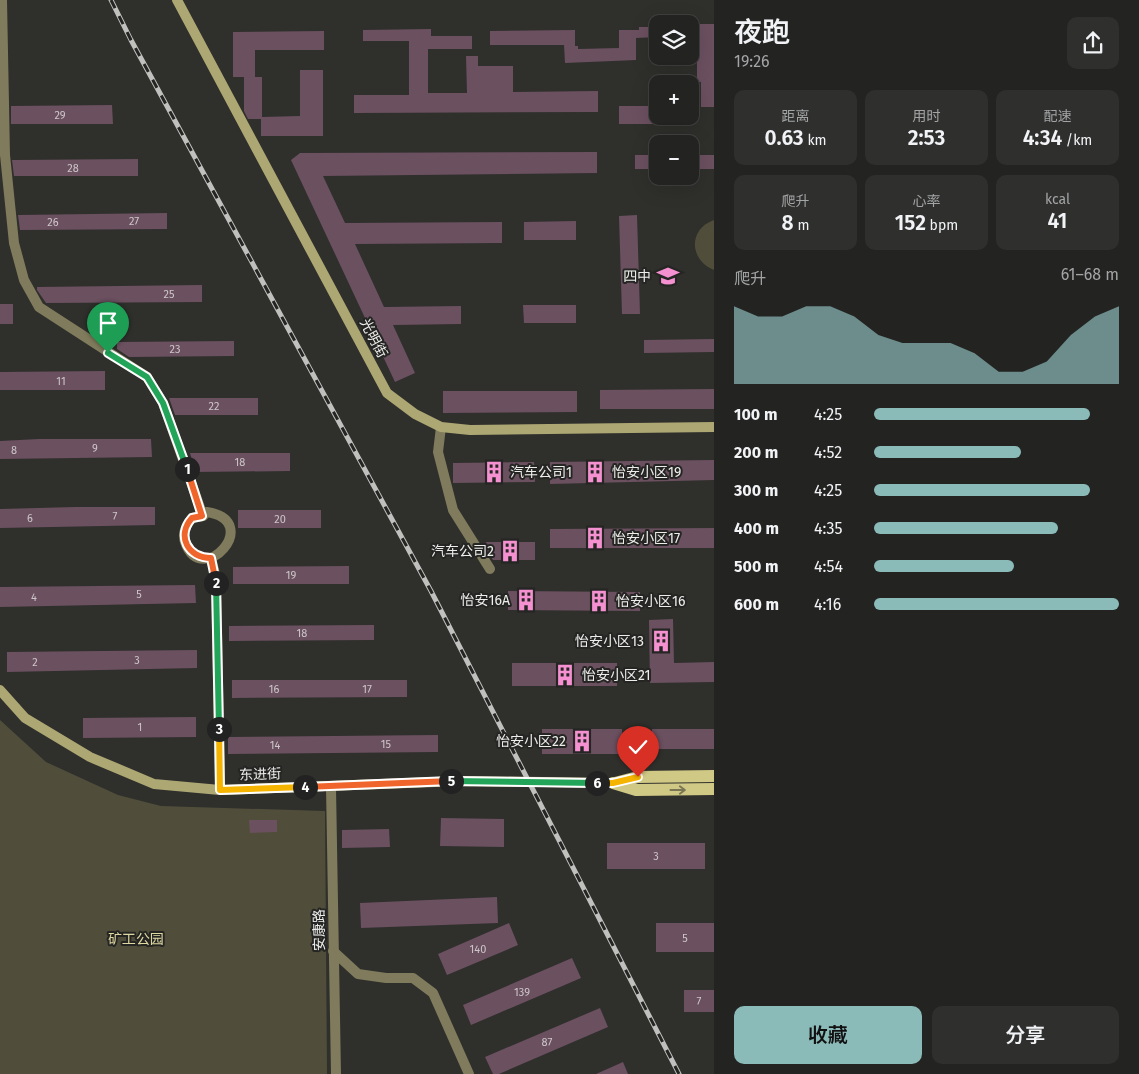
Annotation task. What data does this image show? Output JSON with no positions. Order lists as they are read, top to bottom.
{
  "streets": {
    "main road": ["光明街", "东进街"],
    "street": ["安康路"]
  },
  "crossings": [
    ["东进街", "安康路"]
  ],
  "parks": ["矿工公园"],
  "places": {
    "school or university": ["四中"],
    "building": [
      "汽车公司1",
      "怡安小区19",
      "怡安小区17",
      "汽车公司2",
      "怡安16A",
      "怡安小区16",
      "怡安小区13",
      "怡安小区21",
      "怡安小区22"
    ]
  },
  "house_numbers": [
    "29",
    "28",
    "27",
    "26",
    "25",
    "23",
    "11",
    "22",
    "9",
    "8",
    "18",
    "7",
    "6",
    "20",
    "19",
    "5",
    "4",
    "18",
    "3",
    "2",
    "16",
    "17",
    "1",
    "15",
    "14",
    "3",
    "5",
    "140",
    "139",
    "7",
    "87"
  ],
  "page": {
    "heading": ["夜跑", "19:26"],
    "map_buttons": ["+", "−"],
    "stats": [
      ["距离", "0.63 km"],
      ["用时", "2:53"],
      ["配速", "4:34 /km"],
      ["爬升", "8 m"],
      ["心率", "152 bpm"],
      ["kcal", "41"]
    ],
    "chart": ["爬升", "61–68 m"],
    "list": [
      {
        "name": "100 m",
        "note": "4:25"
      },
      {
        "name": "200 m",
        "note": "4:52"
      },
      {
        "name": "300 m",
        "note": "4:25"
      },
      {
        "name": "400 m",
        "note": "4:35"
      },
      {
        "name": "500 m",
        "note": "4:54"
      },
      {
        "name": "600 m",
        "note": "4:16"
      }
    ],
    "pins": [
      "1",
      "2",
      "3",
      "5",
      "6",
      "4"
    ],
    "buttons": ["收藏", "分享"]
  }
}
